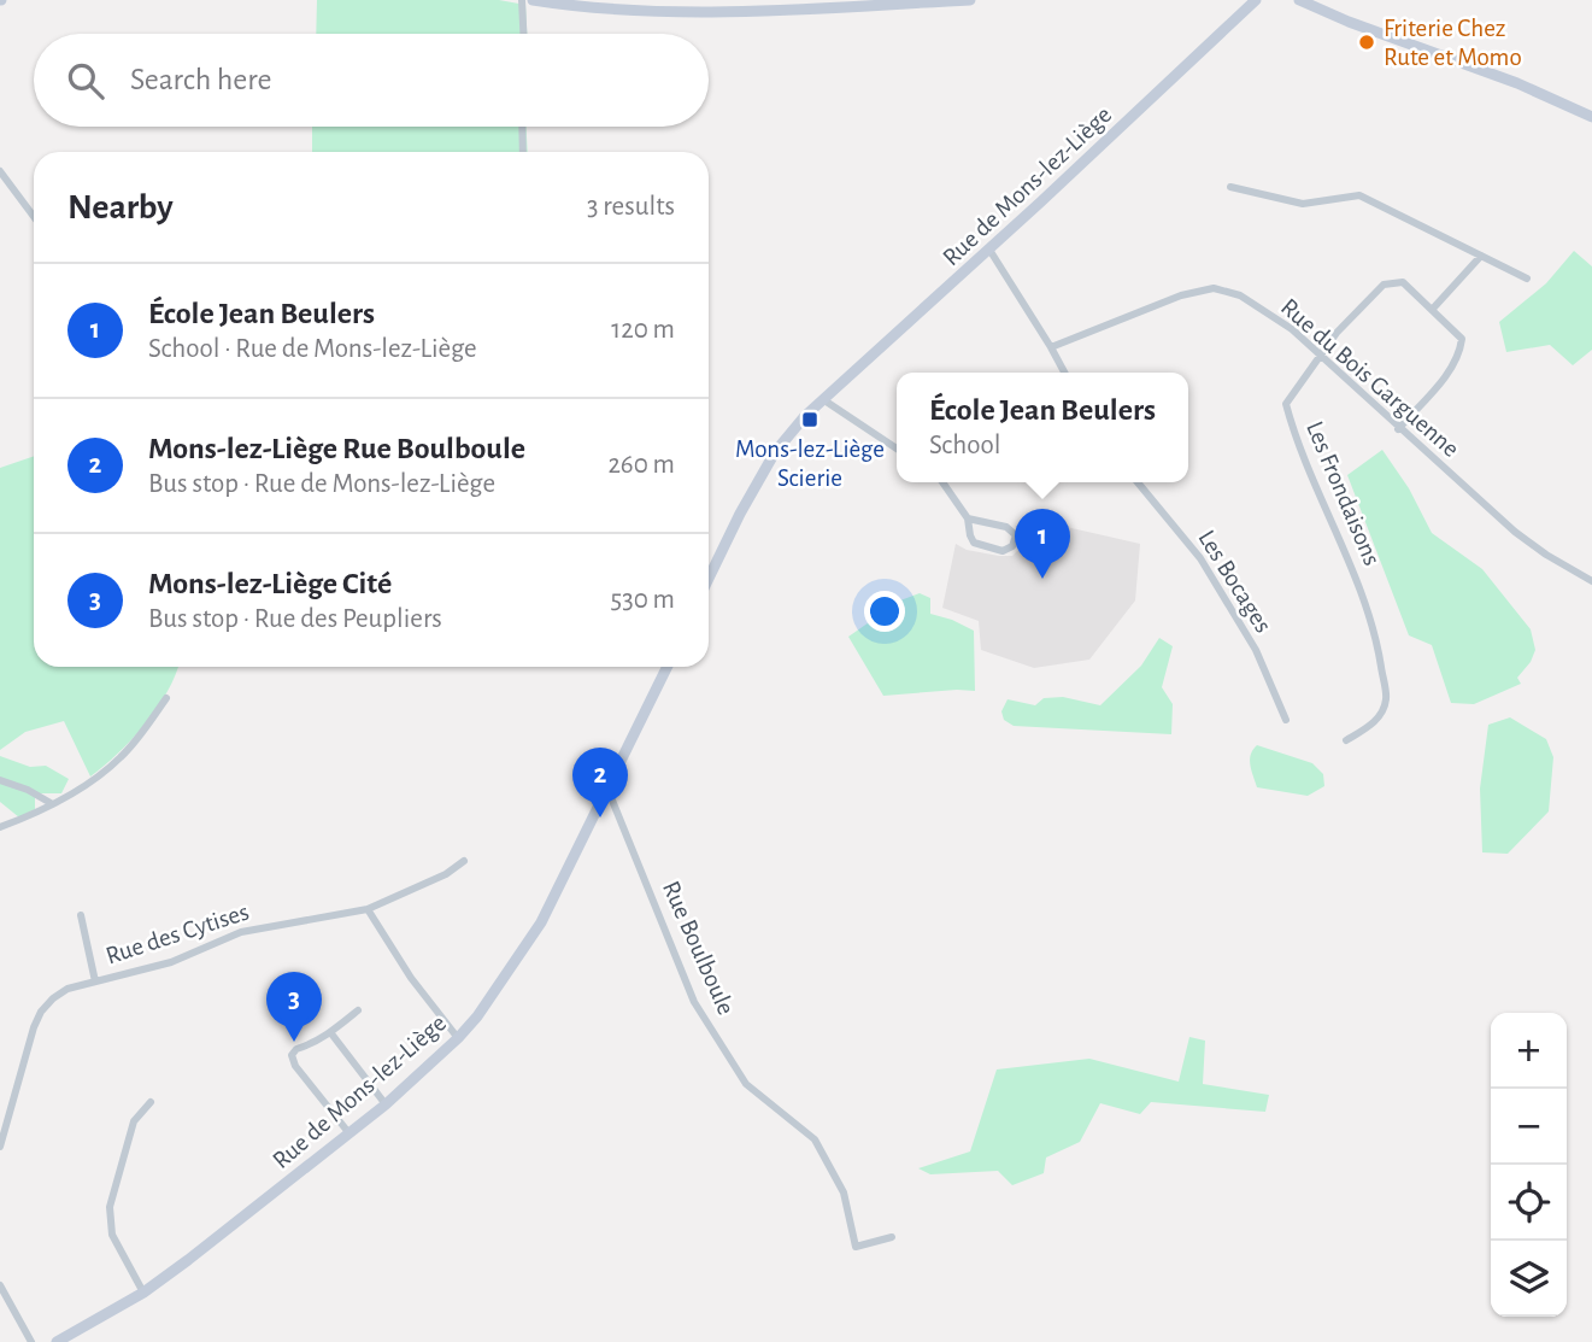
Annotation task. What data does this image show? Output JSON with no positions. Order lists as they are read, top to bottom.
{
  "streets": {
    "street": [
      "Rue de Mons-lez-Liège",
      "Rue du Bois Garguenne",
      "Les Frondaisons",
      "Les Bocages",
      "Rue des Cytises",
      "Rue Boulboule"
    ]
  },
  "crossings": [
    ["Rue de Mons-lez-Liège", "Rue Boulboule"],
    ["Rue du Bois Garguenne", "Les Frondaisons"]
  ],
  "places": {
    "other": ["Friterie Chez Rute et Momo"],
    "transit": ["Mons-lez-Liège Scierie"]
  },
  "page": {
    "search": "Search here",
    "heading": ["Nearby", "3 results"],
    "list": [
      {
        "mark": "1",
        "name": "École Jean Beulers",
        "note": "School · Rue de Mons-lez-Liège",
        "value": "120 m"
      },
      {
        "mark": "2",
        "name": "Mons-lez-Liège Rue Boulboule",
        "note": "Bus stop · Rue de Mons-lez-Liège",
        "value": "260 m"
      },
      {
        "mark": "3",
        "name": "Mons-lez-Liège Cité",
        "note": "Bus stop · Rue des Peupliers",
        "value": "530 m"
      }
    ],
    "popup": ["École Jean Beulers", "School"],
    "pins": ["1", "2", "3"],
    "map_buttons": ["+", "−"]
  }
}
